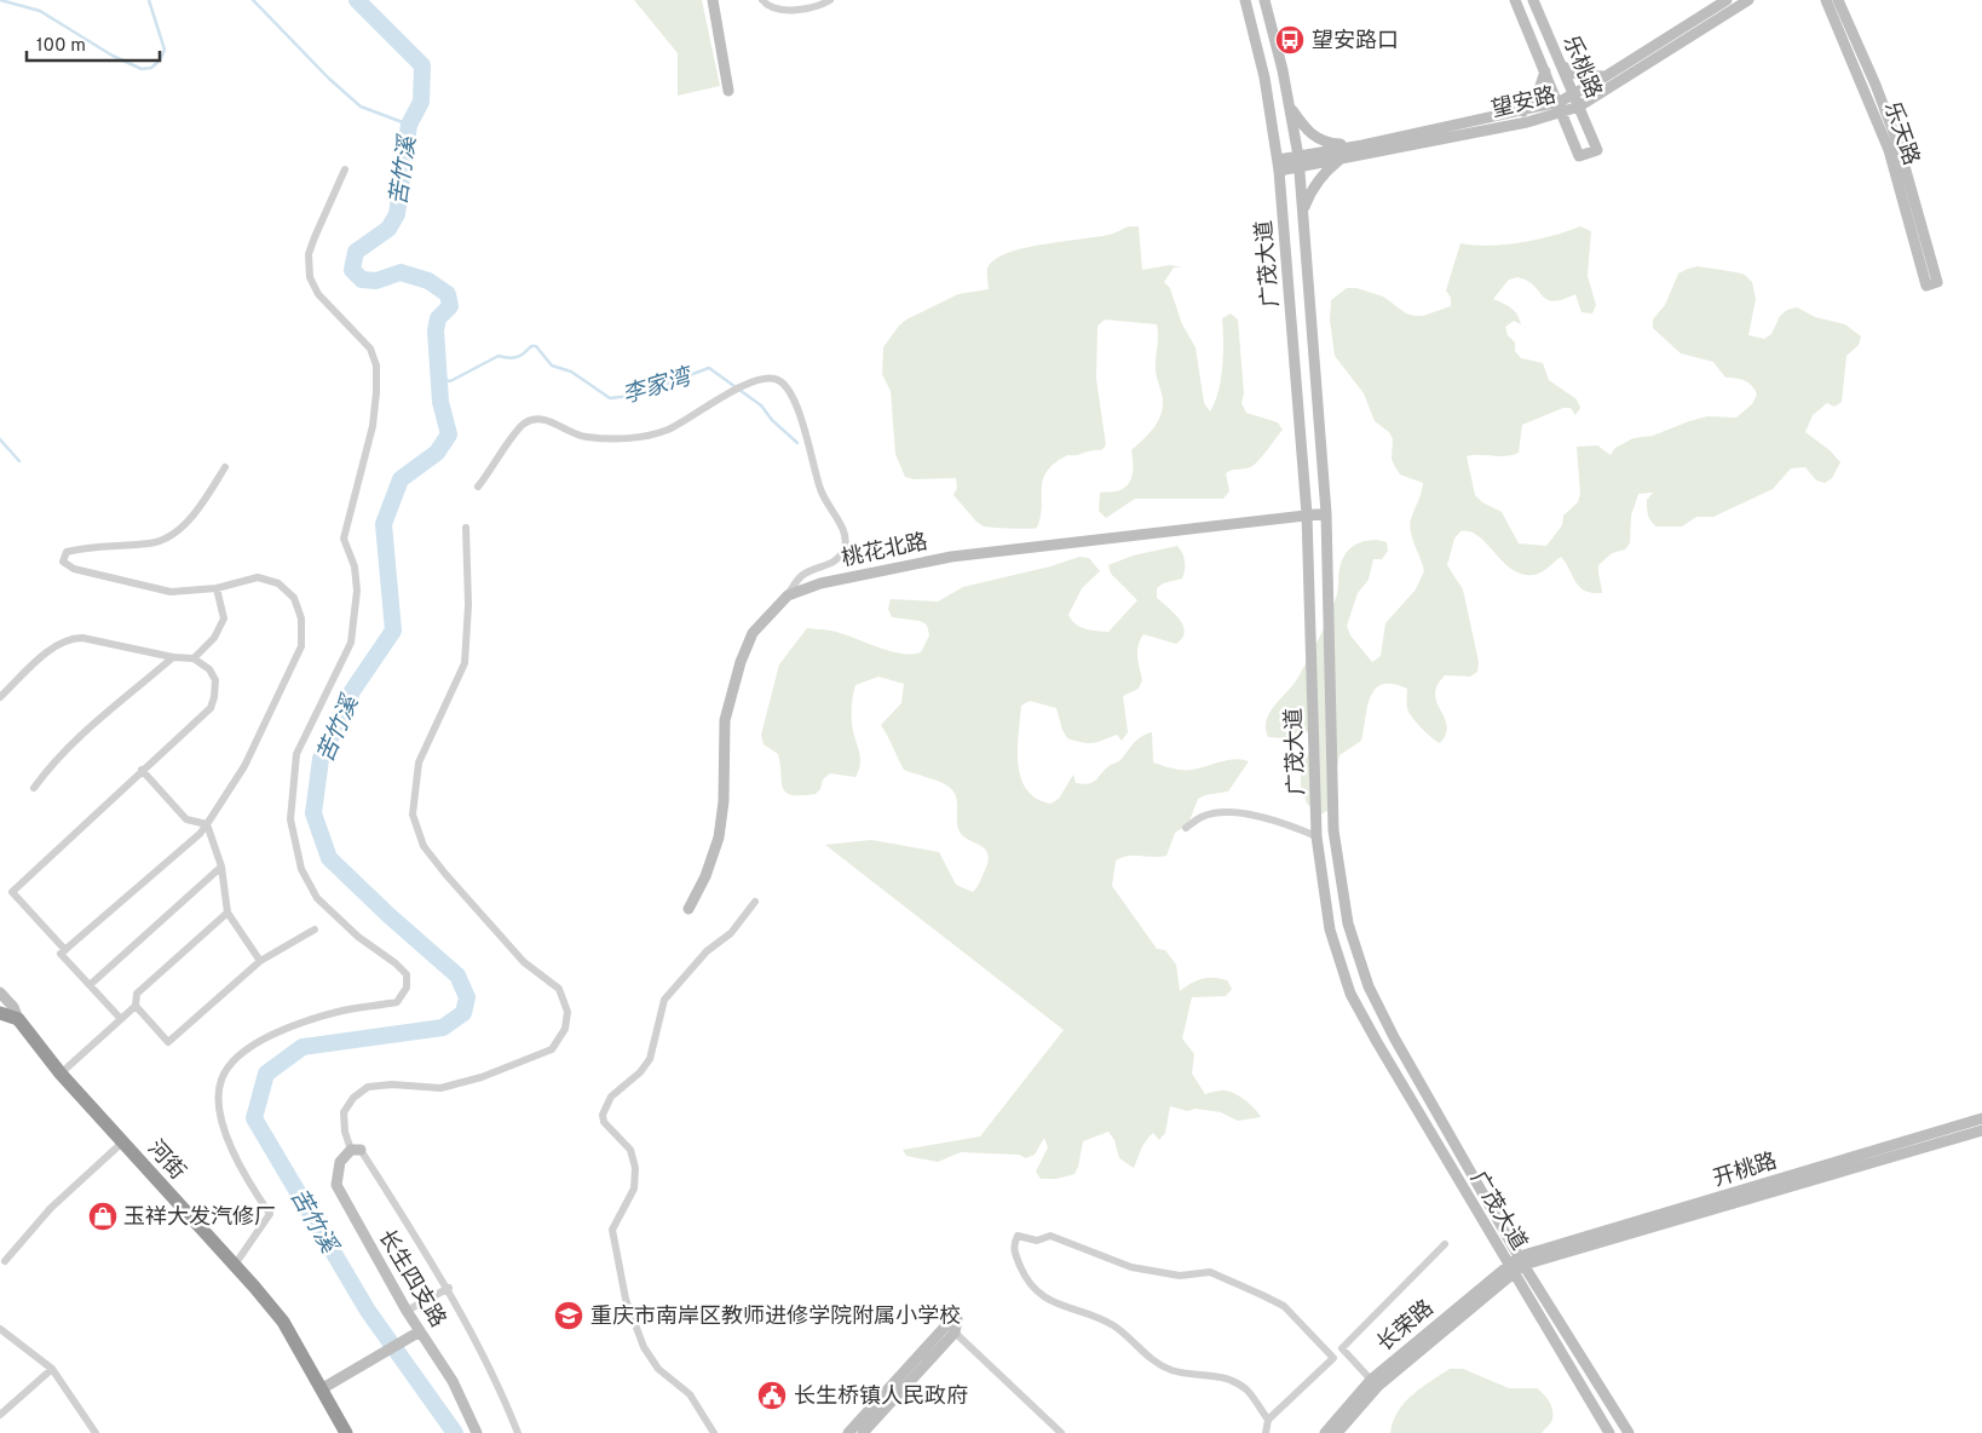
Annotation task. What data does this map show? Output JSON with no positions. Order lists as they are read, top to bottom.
{
  "streets": {
    "highway": ["河街"],
    "main road": [
      "乐桃路",
      "望安路",
      "乐天路",
      "广茂大道",
      "桃花北路",
      "开桃路",
      "长生四支路",
      "长荣路"
    ]
  },
  "crossings": [
    ["乐桃路", "望安路"],
    ["望安路", "广茂大道"],
    ["广茂大道", "桃花北路"],
    ["广茂大道", "开桃路"],
    ["广茂大道", "长荣路"],
    ["开桃路", "长荣路"]
  ],
  "water": ["苦竹溪", "李家湾"],
  "places": {
    "bus stop": ["望安路口"],
    "shop": ["玉祥大发汽修厂"],
    "school or university": ["重庆市南岸区教师进修学院附属小学校"],
    "public building": ["长生桥镇人民政府"]
  },
  "scale_bar": "100 m"
}
